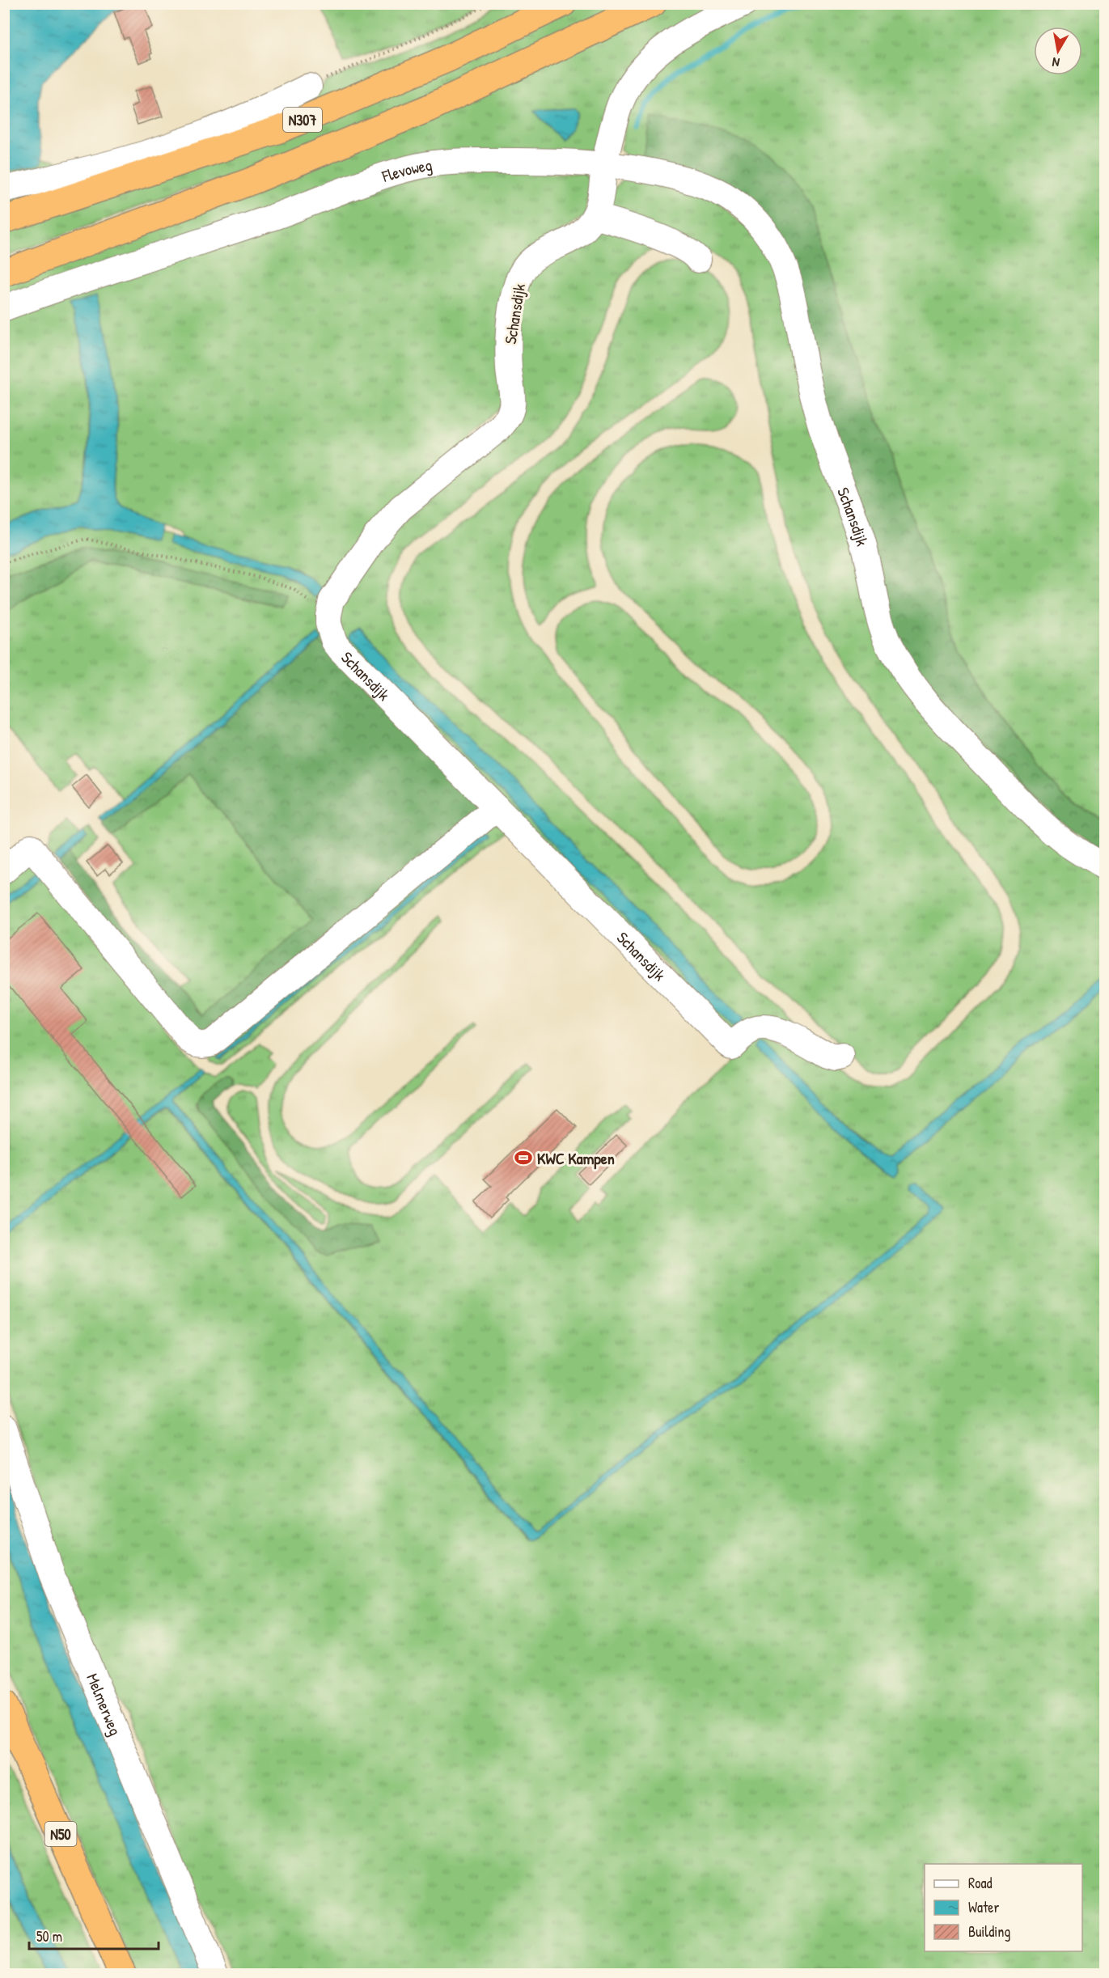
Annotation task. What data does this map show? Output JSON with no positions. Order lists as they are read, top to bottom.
{
  "streets": {
    "highway": ["N307", "N50"],
    "street": ["Flevoweg", "Schansdijk", "Melmerweg"]
  },
  "crossings": [
    ["Flevoweg", "Schansdijk"]
  ],
  "places": {
    "sports": ["KWC Kampen"]
  },
  "legend": ["Road", "Water", "Building"],
  "scale_bar": "50 m",
  "north": "bottom"
}
